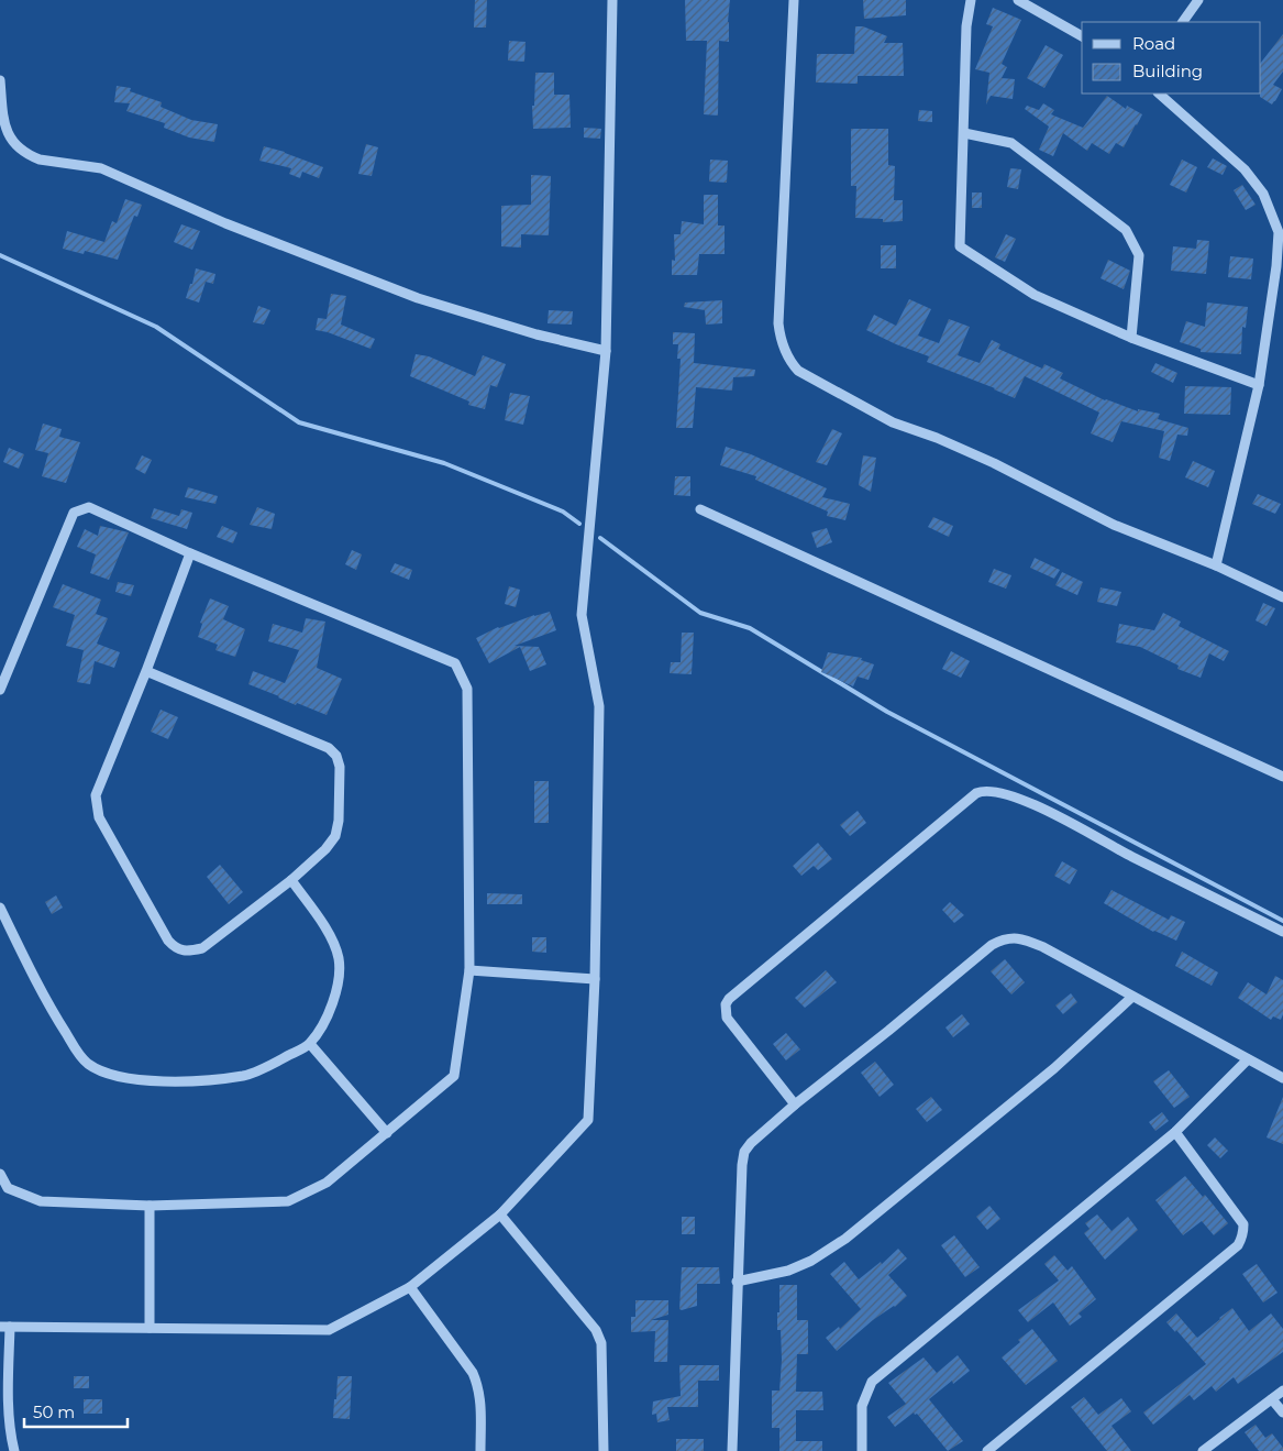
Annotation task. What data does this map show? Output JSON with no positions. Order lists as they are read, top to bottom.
{
  "legend": ["Road", "Building"],
  "scale_bar": "50 m"
}
